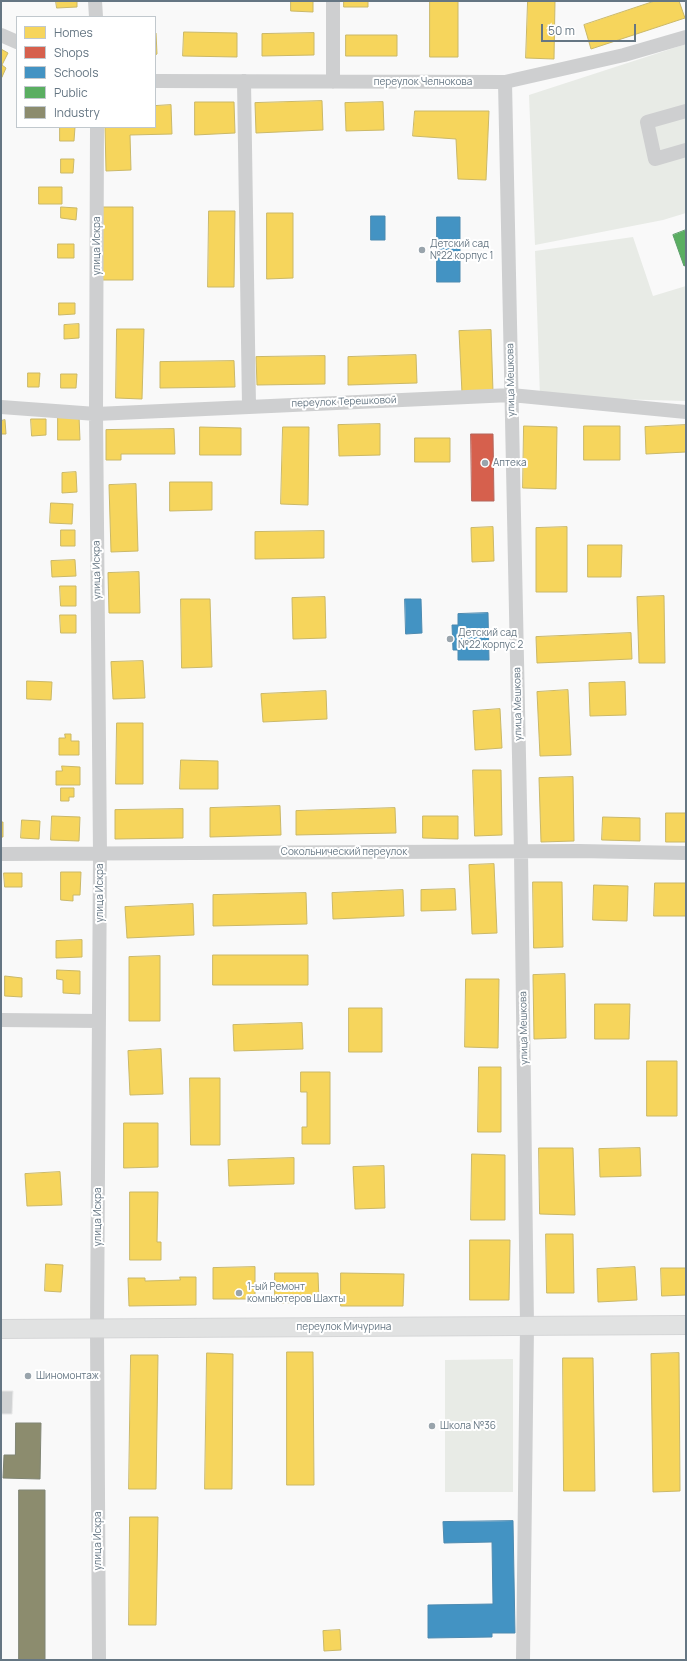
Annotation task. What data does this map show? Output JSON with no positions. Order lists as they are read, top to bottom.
{
  "streets": {
    "main road": ["переулок Мичурина"],
    "street": [
      "переулок Челнокова",
      "улица Искра",
      "улица Мешкова",
      "переулок Терешковой",
      "Сокольнический переулок"
    ]
  },
  "crossings": [
    ["переулок Челнокова", "улица Мешкова"],
    ["улица Искра", "переулок Терешковой"],
    ["улица Искра", "Сокольнический переулок"],
    ["улица Искра", "переулок Мичурина"],
    ["улица Мешкова", "переулок Терешковой"],
    ["улица Мешкова", "Сокольнический переулок"],
    ["улица Мешкова", "переулок Мичурина"]
  ],
  "places": [
    "Детский сад №22 корпус 1",
    "Аптека",
    "Детский сад №22 корпус 2",
    "1-ый Ремонт компьютеров Шахты",
    "Шиномонтаж",
    "Школа №36"
  ],
  "legend": [
    "Homes",
    "Shops",
    "Schools",
    "Public",
    "Industry"
  ],
  "scale_bar": "50 m"
}
